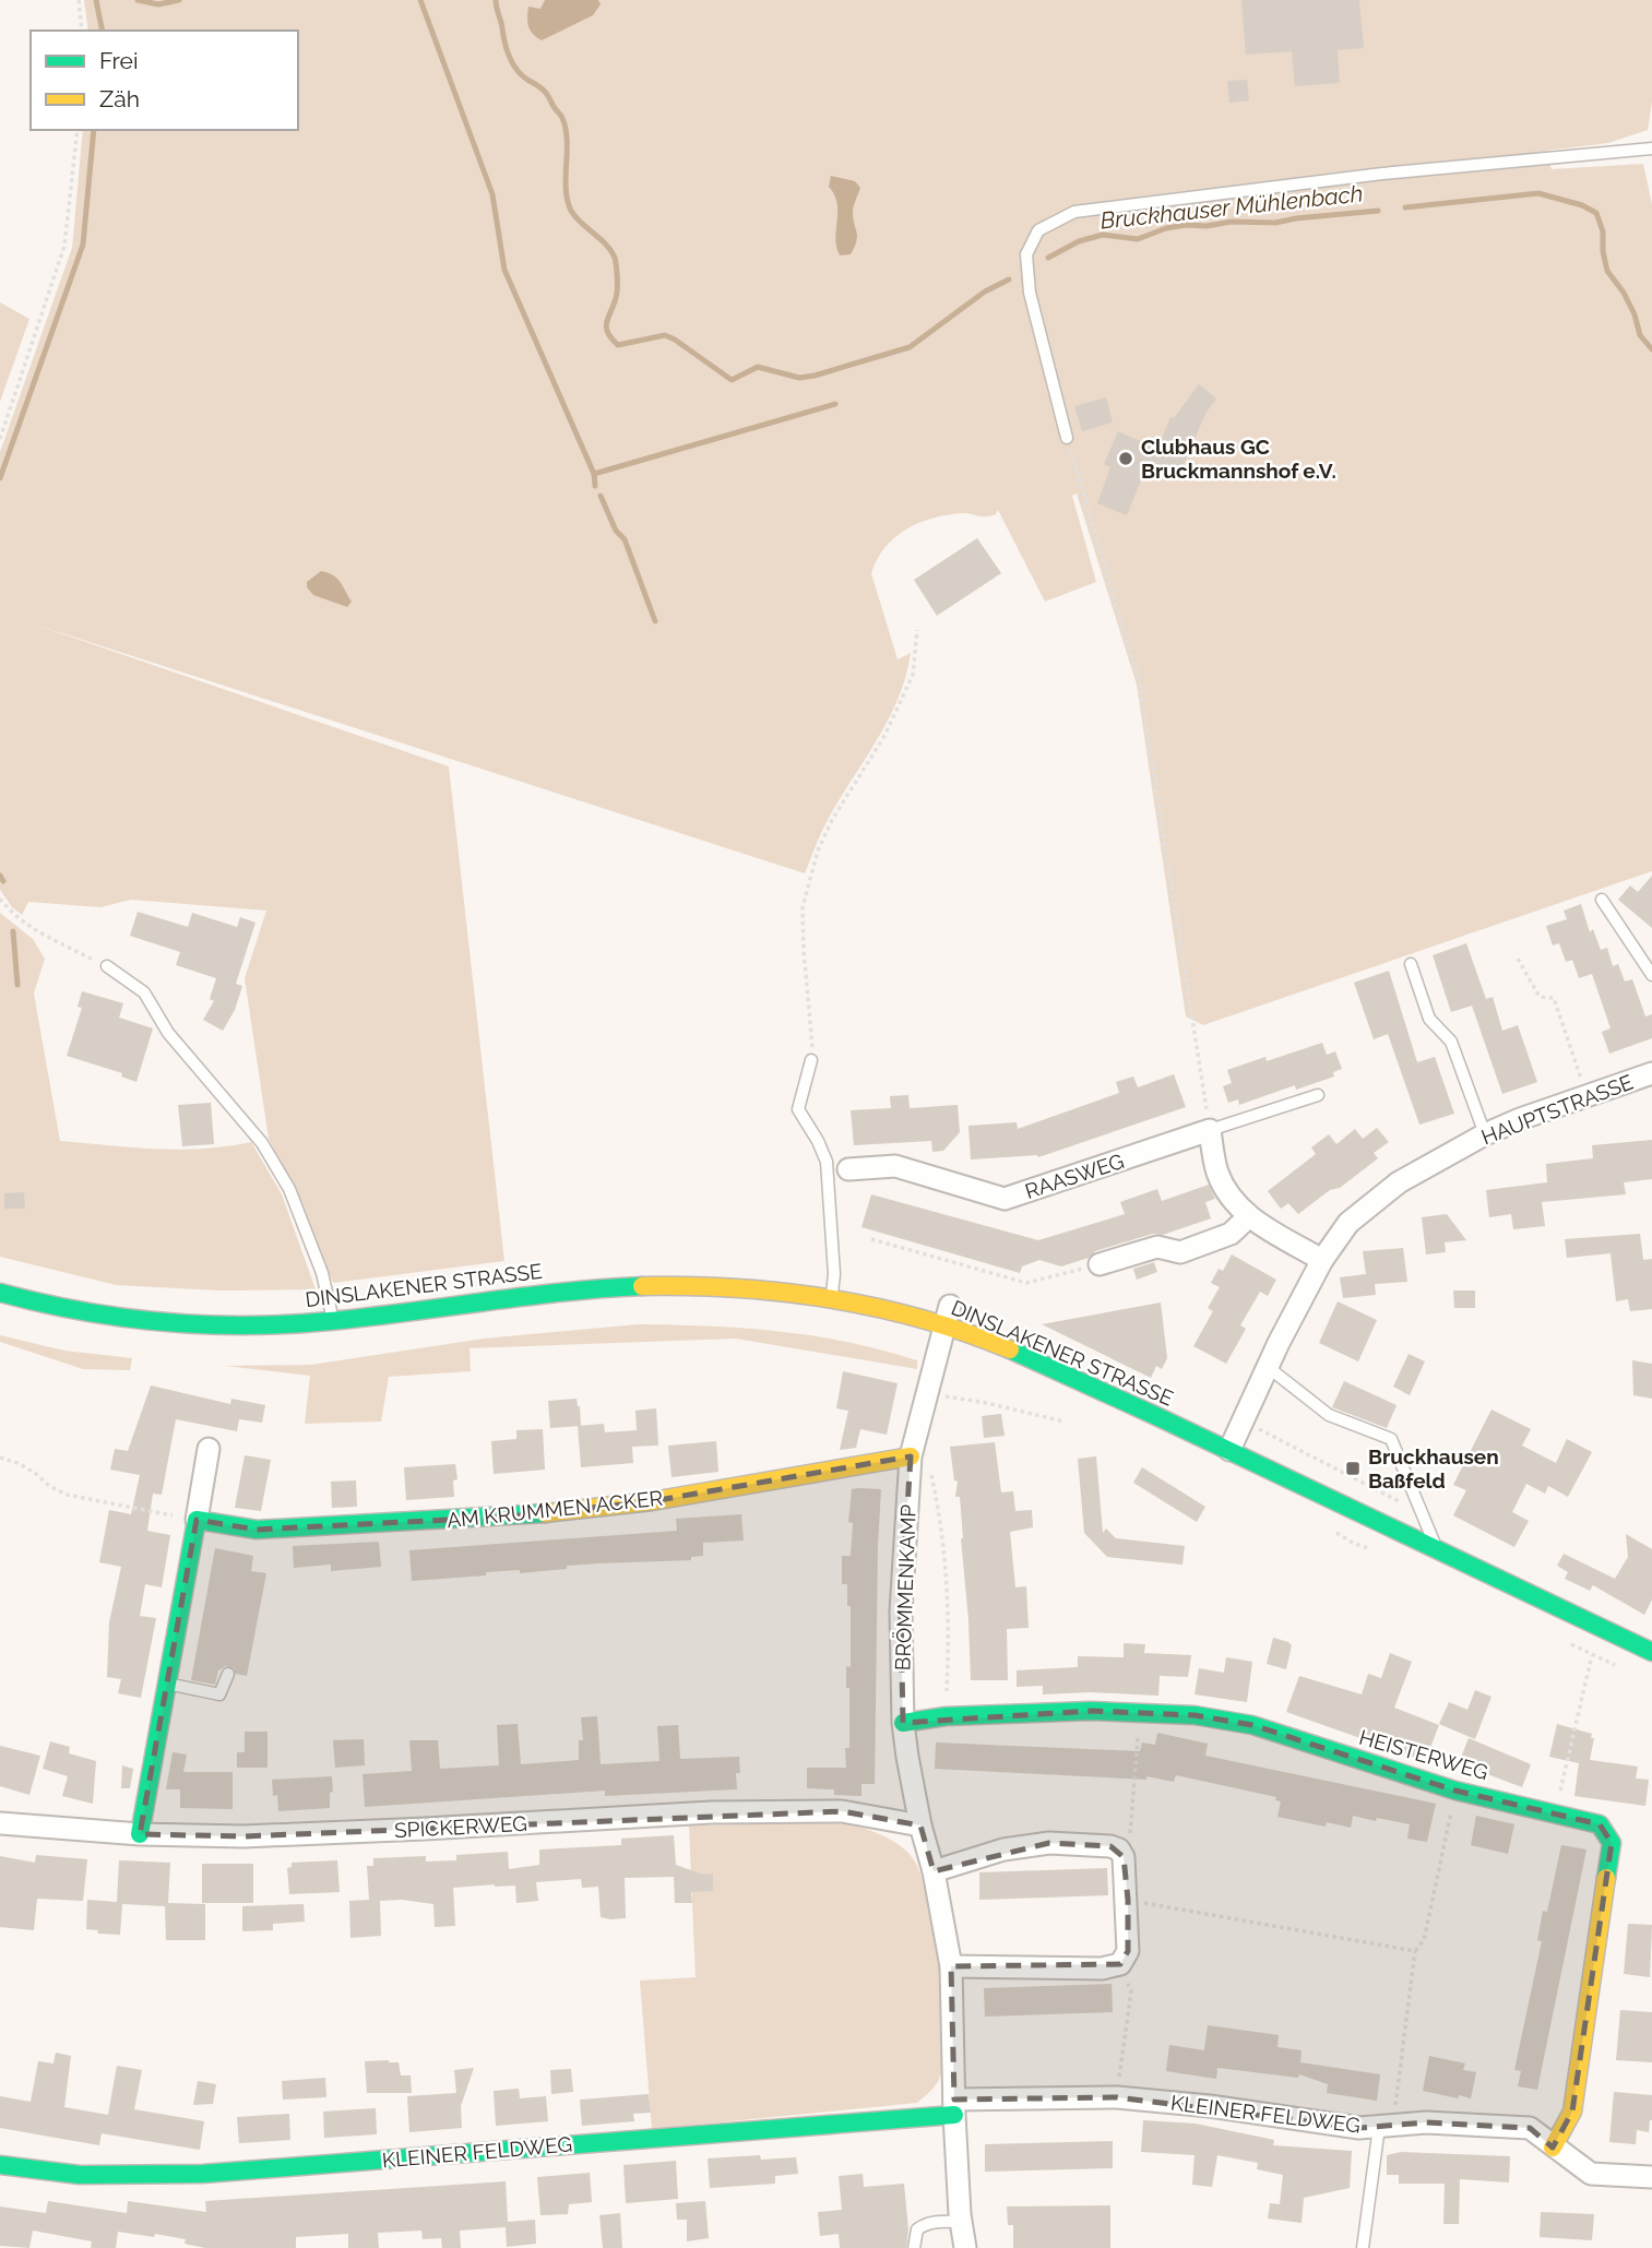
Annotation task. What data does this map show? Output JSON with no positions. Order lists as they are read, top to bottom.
{
  "streets": {
    "street": [
      "HAUPTSTRASSE",
      "RAASWEG",
      "DINSLAKENER STRASSE",
      "AM KRUMMEN ACKER",
      "BRÖMMENKAMP",
      "HEISTERWEG",
      "SPICKERWEG",
      "KLEINER FELDWEG"
    ]
  },
  "crossings": [
    ["HAUPTSTRASSE", "DINSLAKENER STRASSE"],
    ["DINSLAKENER STRASSE", "BRÖMMENKAMP"],
    ["AM KRUMMEN ACKER", "BRÖMMENKAMP"],
    ["BRÖMMENKAMP", "HEISTERWEG"],
    ["BRÖMMENKAMP", "SPICKERWEG"],
    ["BRÖMMENKAMP", "KLEINER FELDWEG"],
    ["HEISTERWEG", "KLEINER FELDWEG"]
  ],
  "water": ["Bruckhauser Mühlenbach"],
  "places": {
    "other": ["Clubhaus GC Bruckmannshof e.V."],
    "transit": ["Bruckhausen Baßfeld"]
  },
  "legend": ["Frei", "Zäh"]
}
